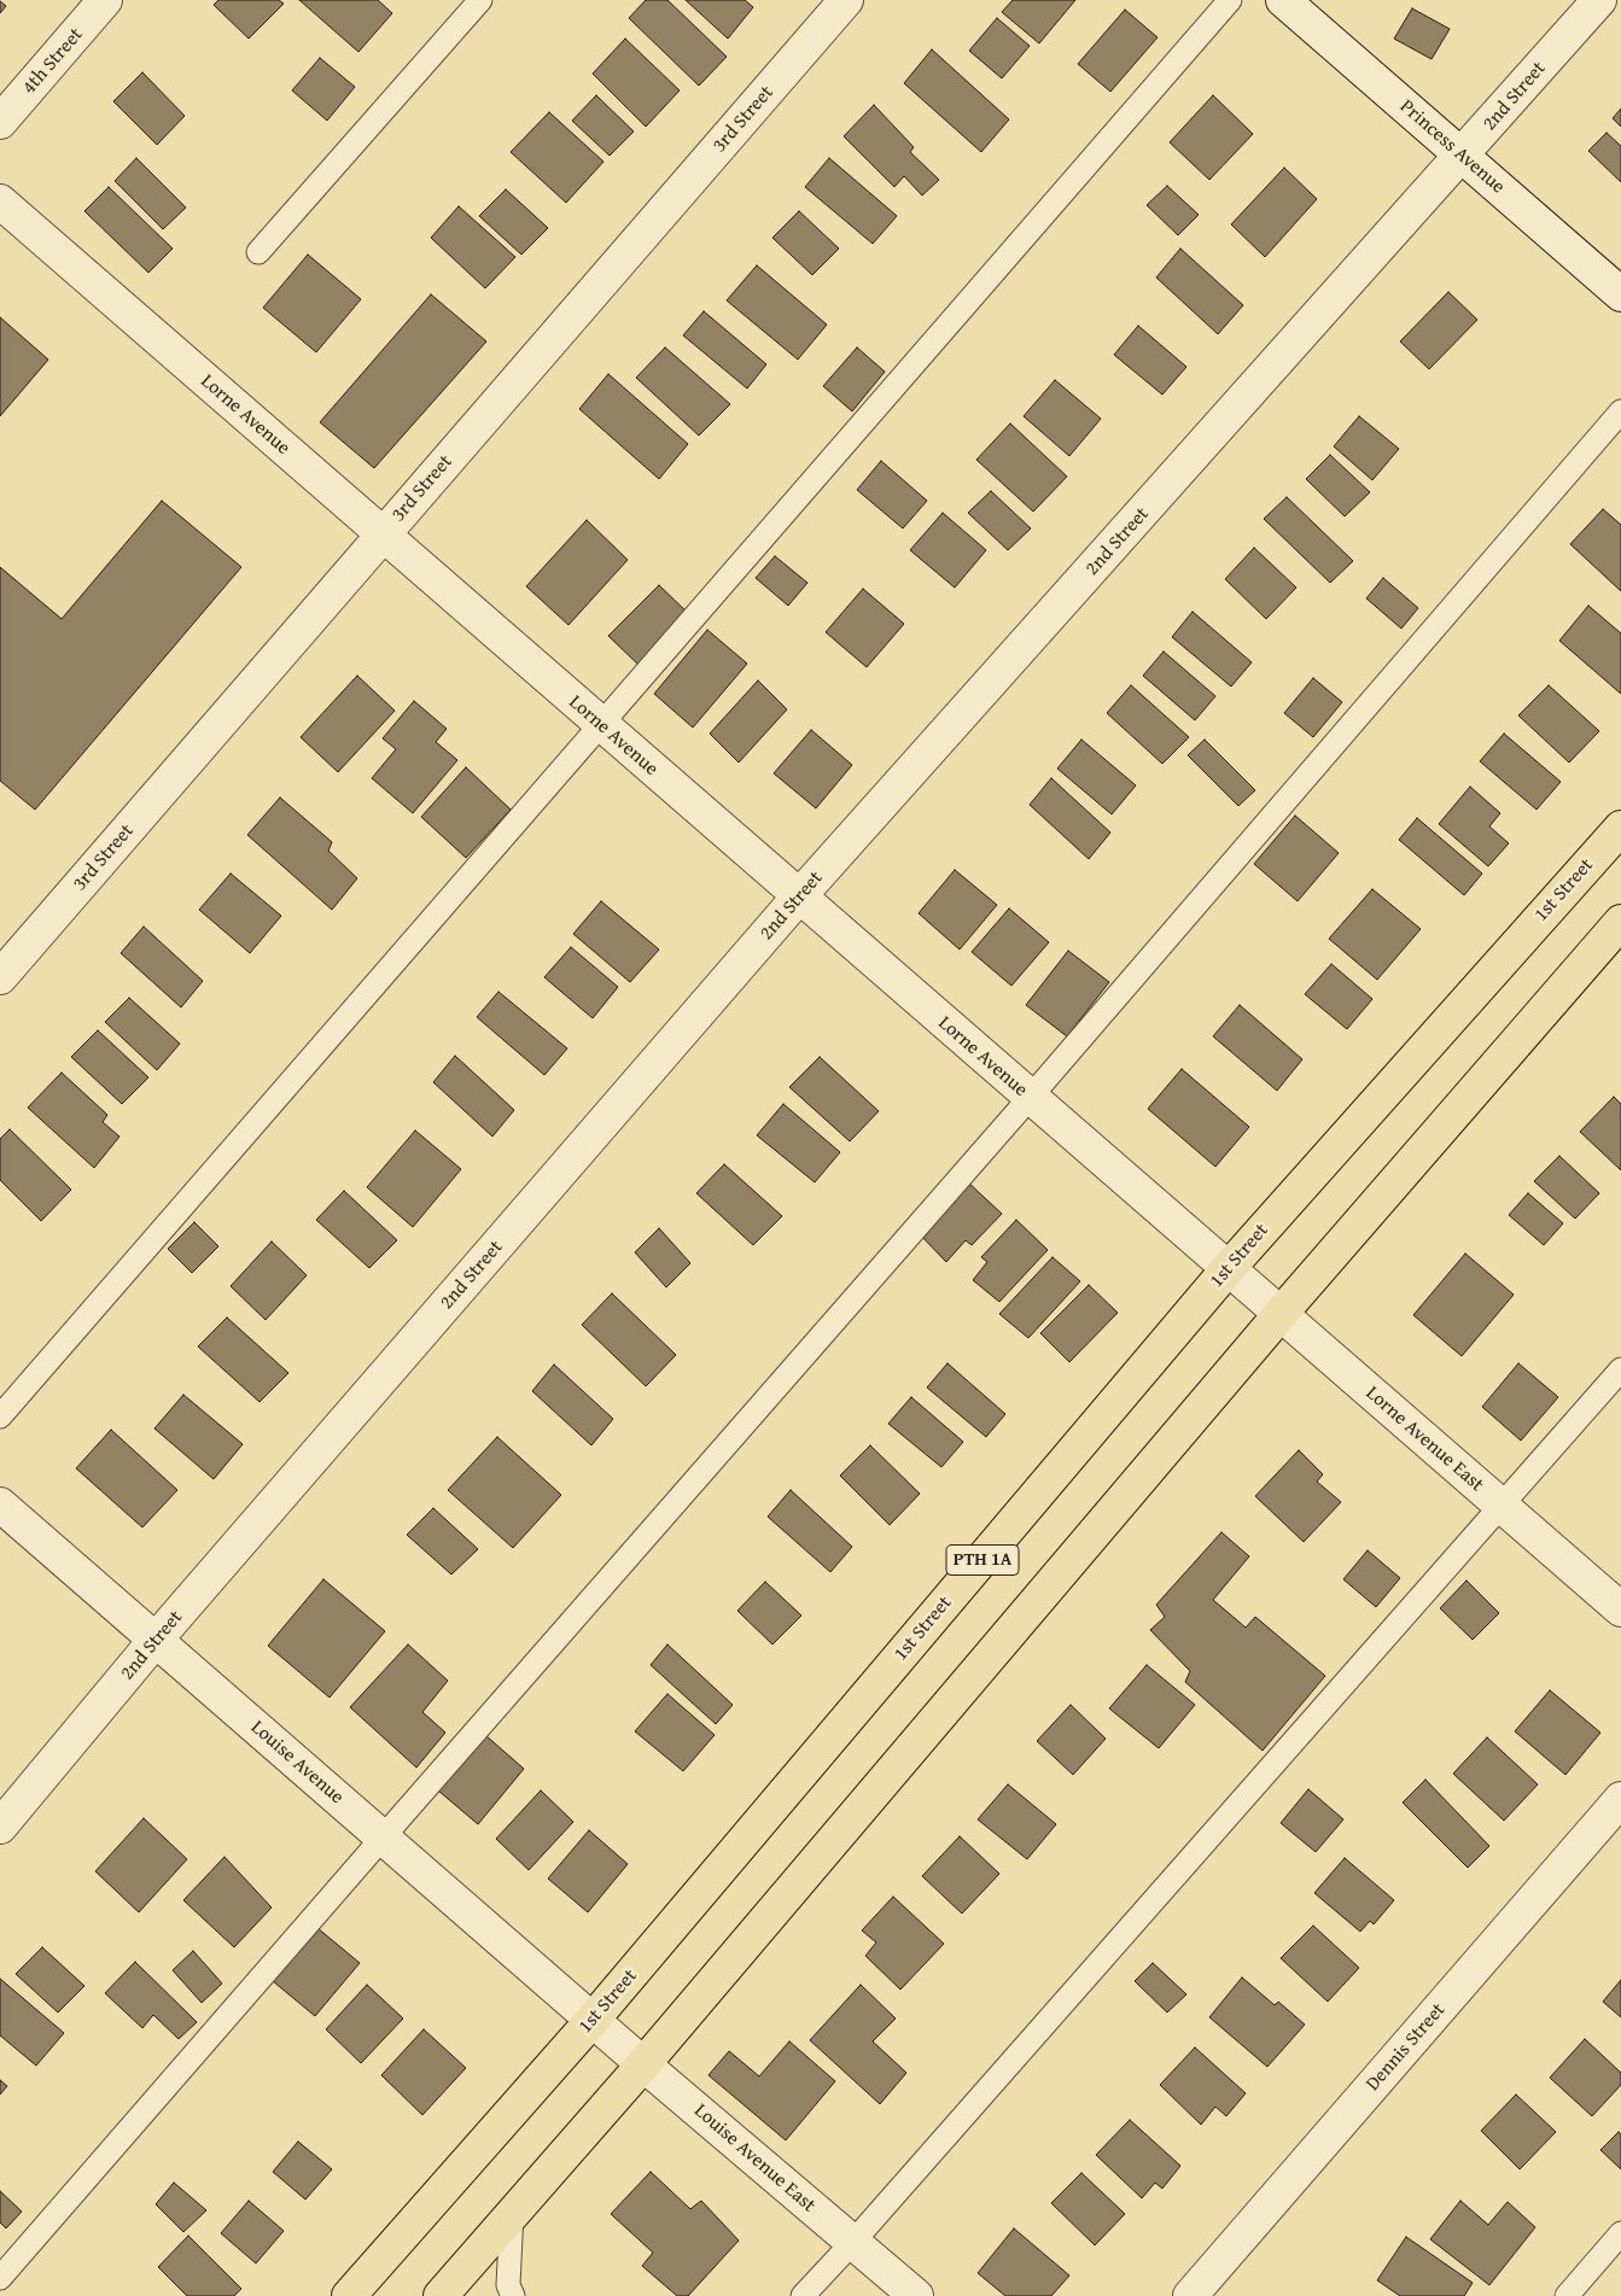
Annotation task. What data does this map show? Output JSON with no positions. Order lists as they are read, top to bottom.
{
  "streets": {
    "main road": ["1st Street", "PTH 1A"],
    "street": [
      "4th Street",
      "2nd Street",
      "3rd Street",
      "Princess Avenue",
      "Lorne Avenue",
      "Lorne Avenue East",
      "Louise Avenue",
      "Dennis Street",
      "Louise Avenue East"
    ]
  },
  "crossings": [
    ["2nd Street", "Princess Avenue"],
    ["2nd Street", "Lorne Avenue"],
    ["2nd Street", "Louise Avenue"],
    ["3rd Street", "Lorne Avenue"],
    ["Lorne Avenue", "1st Street"],
    ["Lorne Avenue", "Lorne Avenue East"],
    ["1st Street", "Lorne Avenue East"],
    ["1st Street", "Louise Avenue"],
    ["1st Street", "Louise Avenue East"],
    ["Louise Avenue", "Louise Avenue East"]
  ]
}
